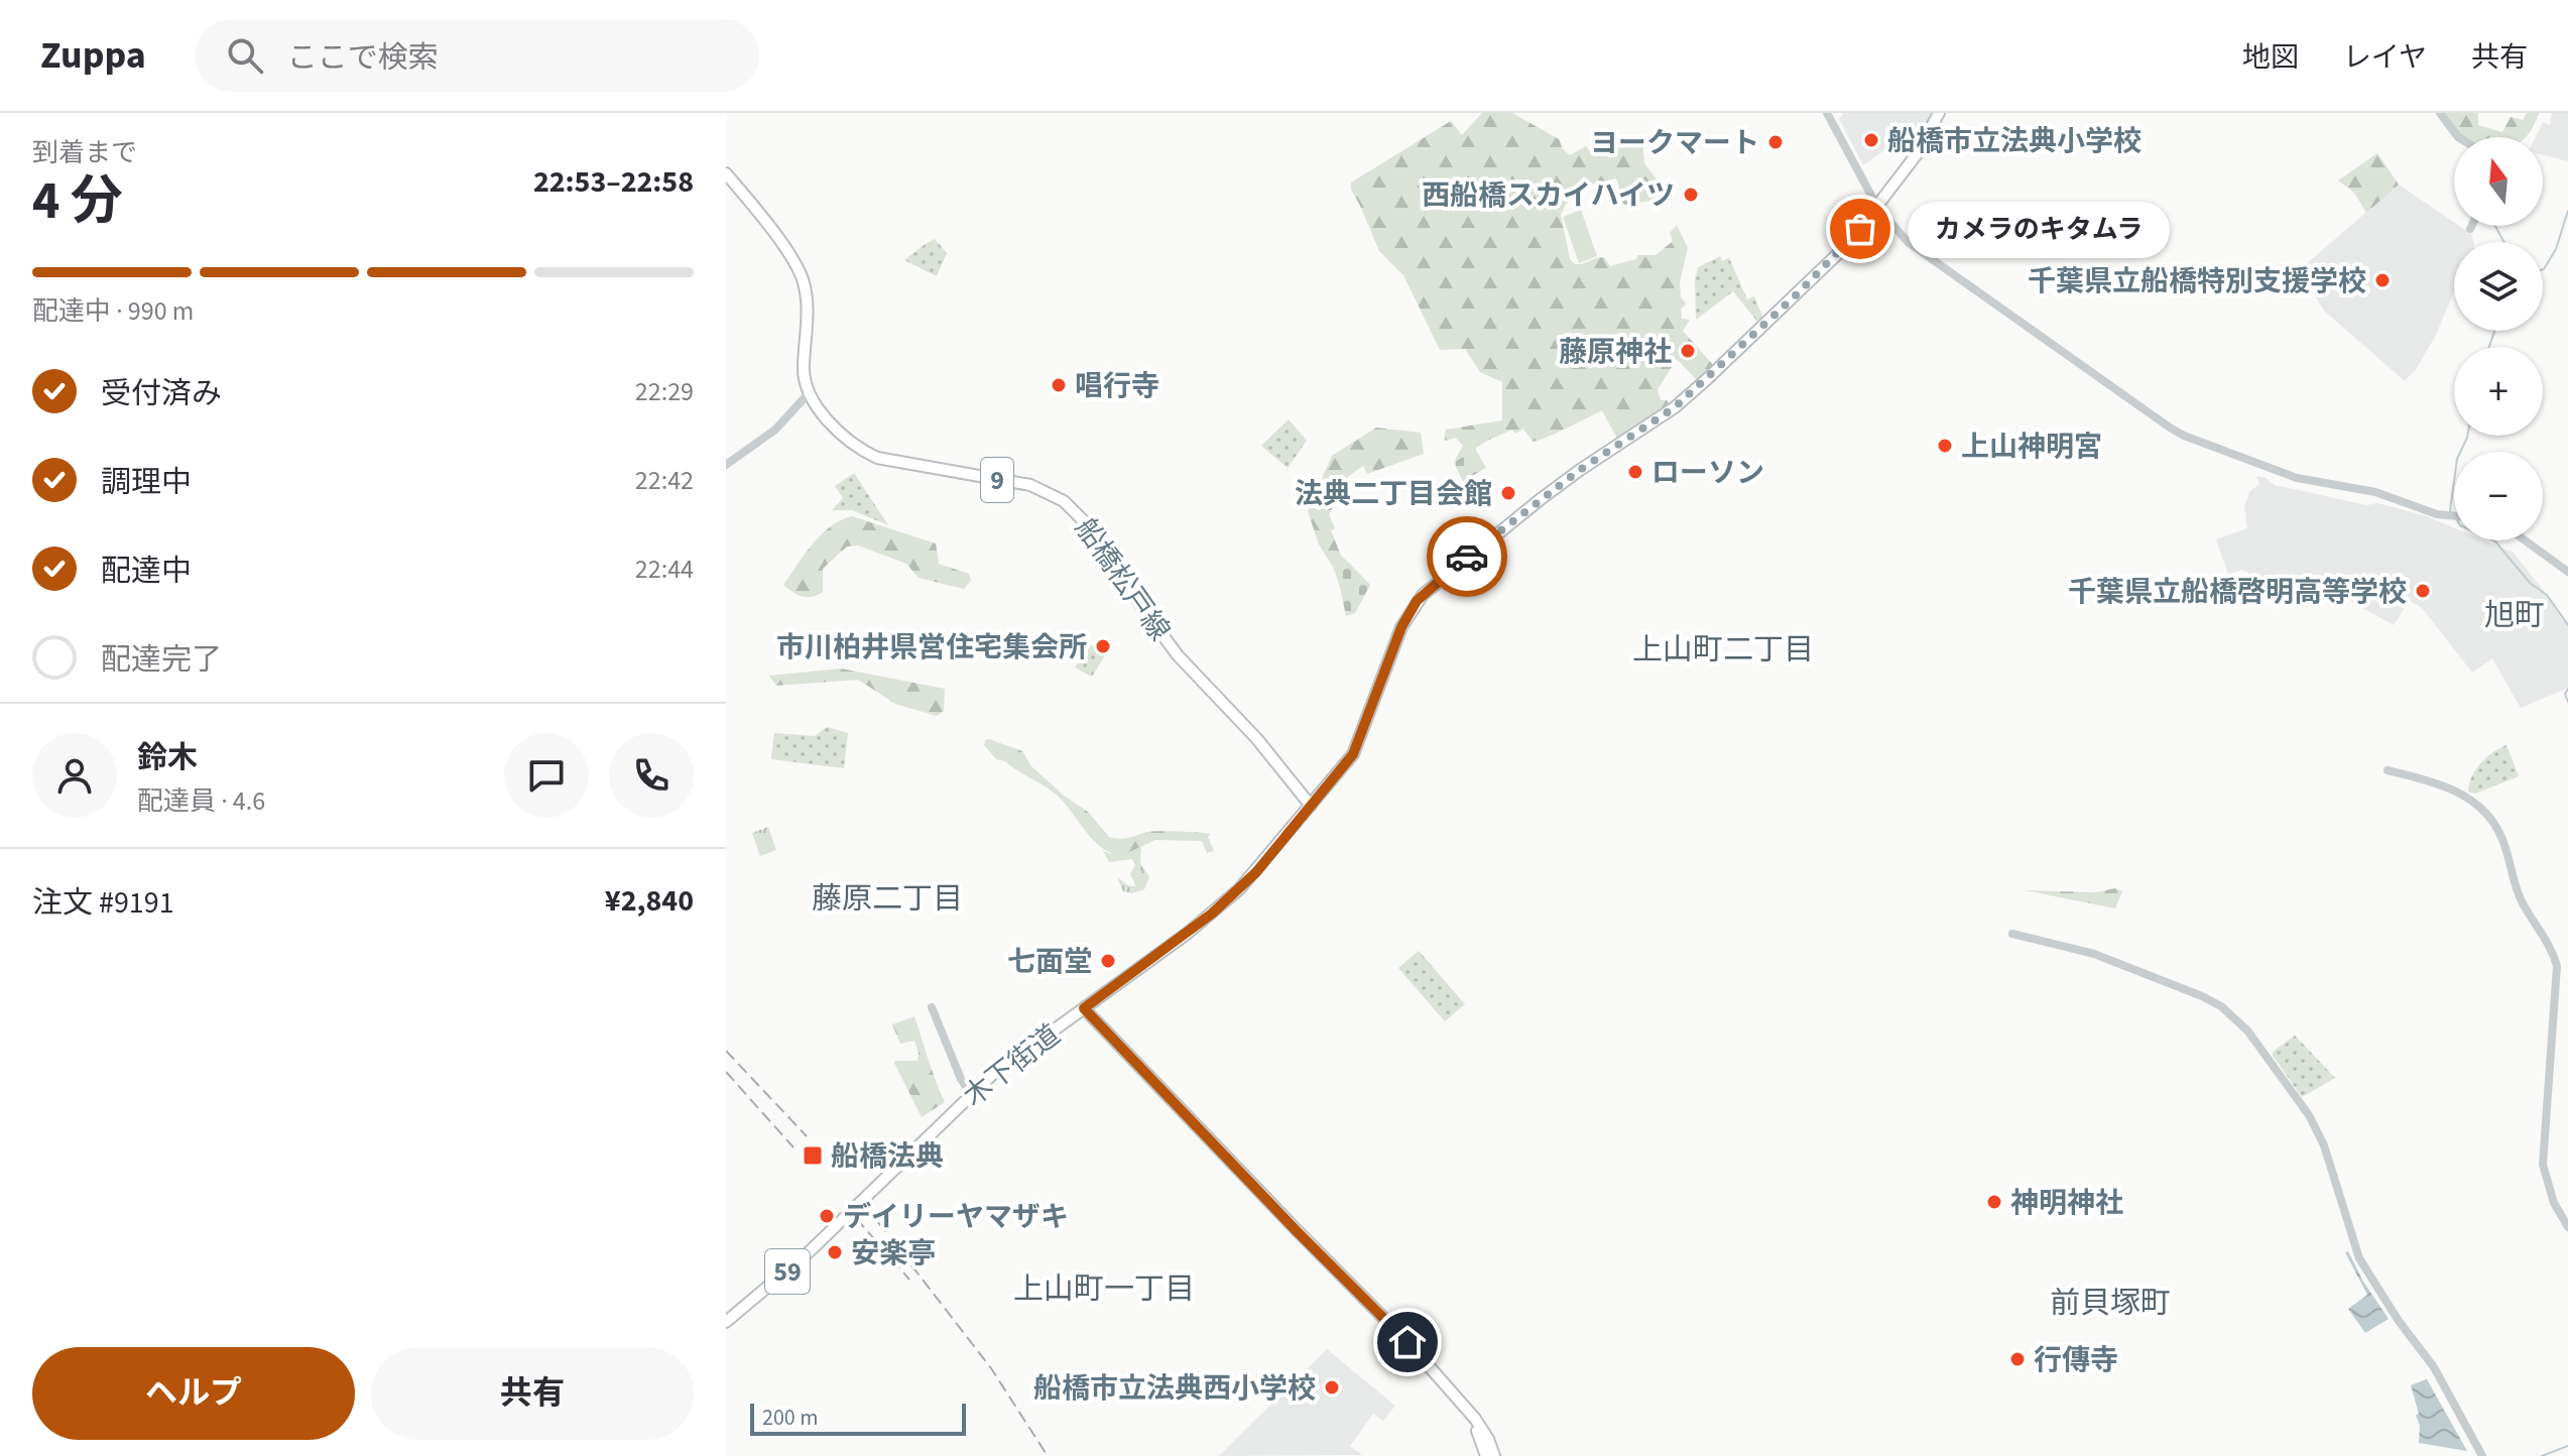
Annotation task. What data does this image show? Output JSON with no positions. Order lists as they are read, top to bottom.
{
  "streets": {
    "main road": [
      "9",
      "船橋松戸線",
      "木下街道",
      "59"
    ]
  },
  "crossings": [
    ["船橋松戸線", "木下街道"]
  ],
  "districts": [
    "旭町",
    "上山町二丁目",
    "藤原二丁目",
    "上山町一丁目",
    "前貝塚町"
  ],
  "places": {
    "other": [
      "船橋市立法典小学校",
      "ヨークマート",
      "西船橋スカイハイツ",
      "カメラのキタムラ",
      "千葉県立船橋特別支援学校",
      "藤原神社",
      "唱行寺",
      "上山神明宮",
      "ローソン",
      "法典二丁目会館",
      "千葉県立船橋啓明高等学校",
      "市川柏井県営住宅集会所",
      "七面堂",
      "神明神社",
      "デイリーヤマザキ",
      "安楽亭",
      "行傳寺",
      "船橋市立法典西小学校"
    ],
    "transit": ["船橋法典"]
  },
  "scale_bar": "200 m",
  "north": "top",
  "page": {
    "header": "Zuppa",
    "search": "ここで検索",
    "nav": ["地図", "レイヤ", "共有"],
    "heading": ["4 分", "到着まで", "22:53–22:58"],
    "panel": [
      "鈴木",
      "配達員 · 4.6",
      "注文 #9191",
      "¥2,840"
    ],
    "map_buttons": ["+", "−"],
    "bubble": "カメラのキタムラ",
    "bar": "配達中 · 990 m",
    "list": [
      ["受付済み", "22:29"],
      ["調理中", "22:42"],
      ["配達中", "22:44"],
      "配達完了"
    ],
    "buttons": ["ヘルプ", "共有"],
    "scale": "200 m"
  }
}
